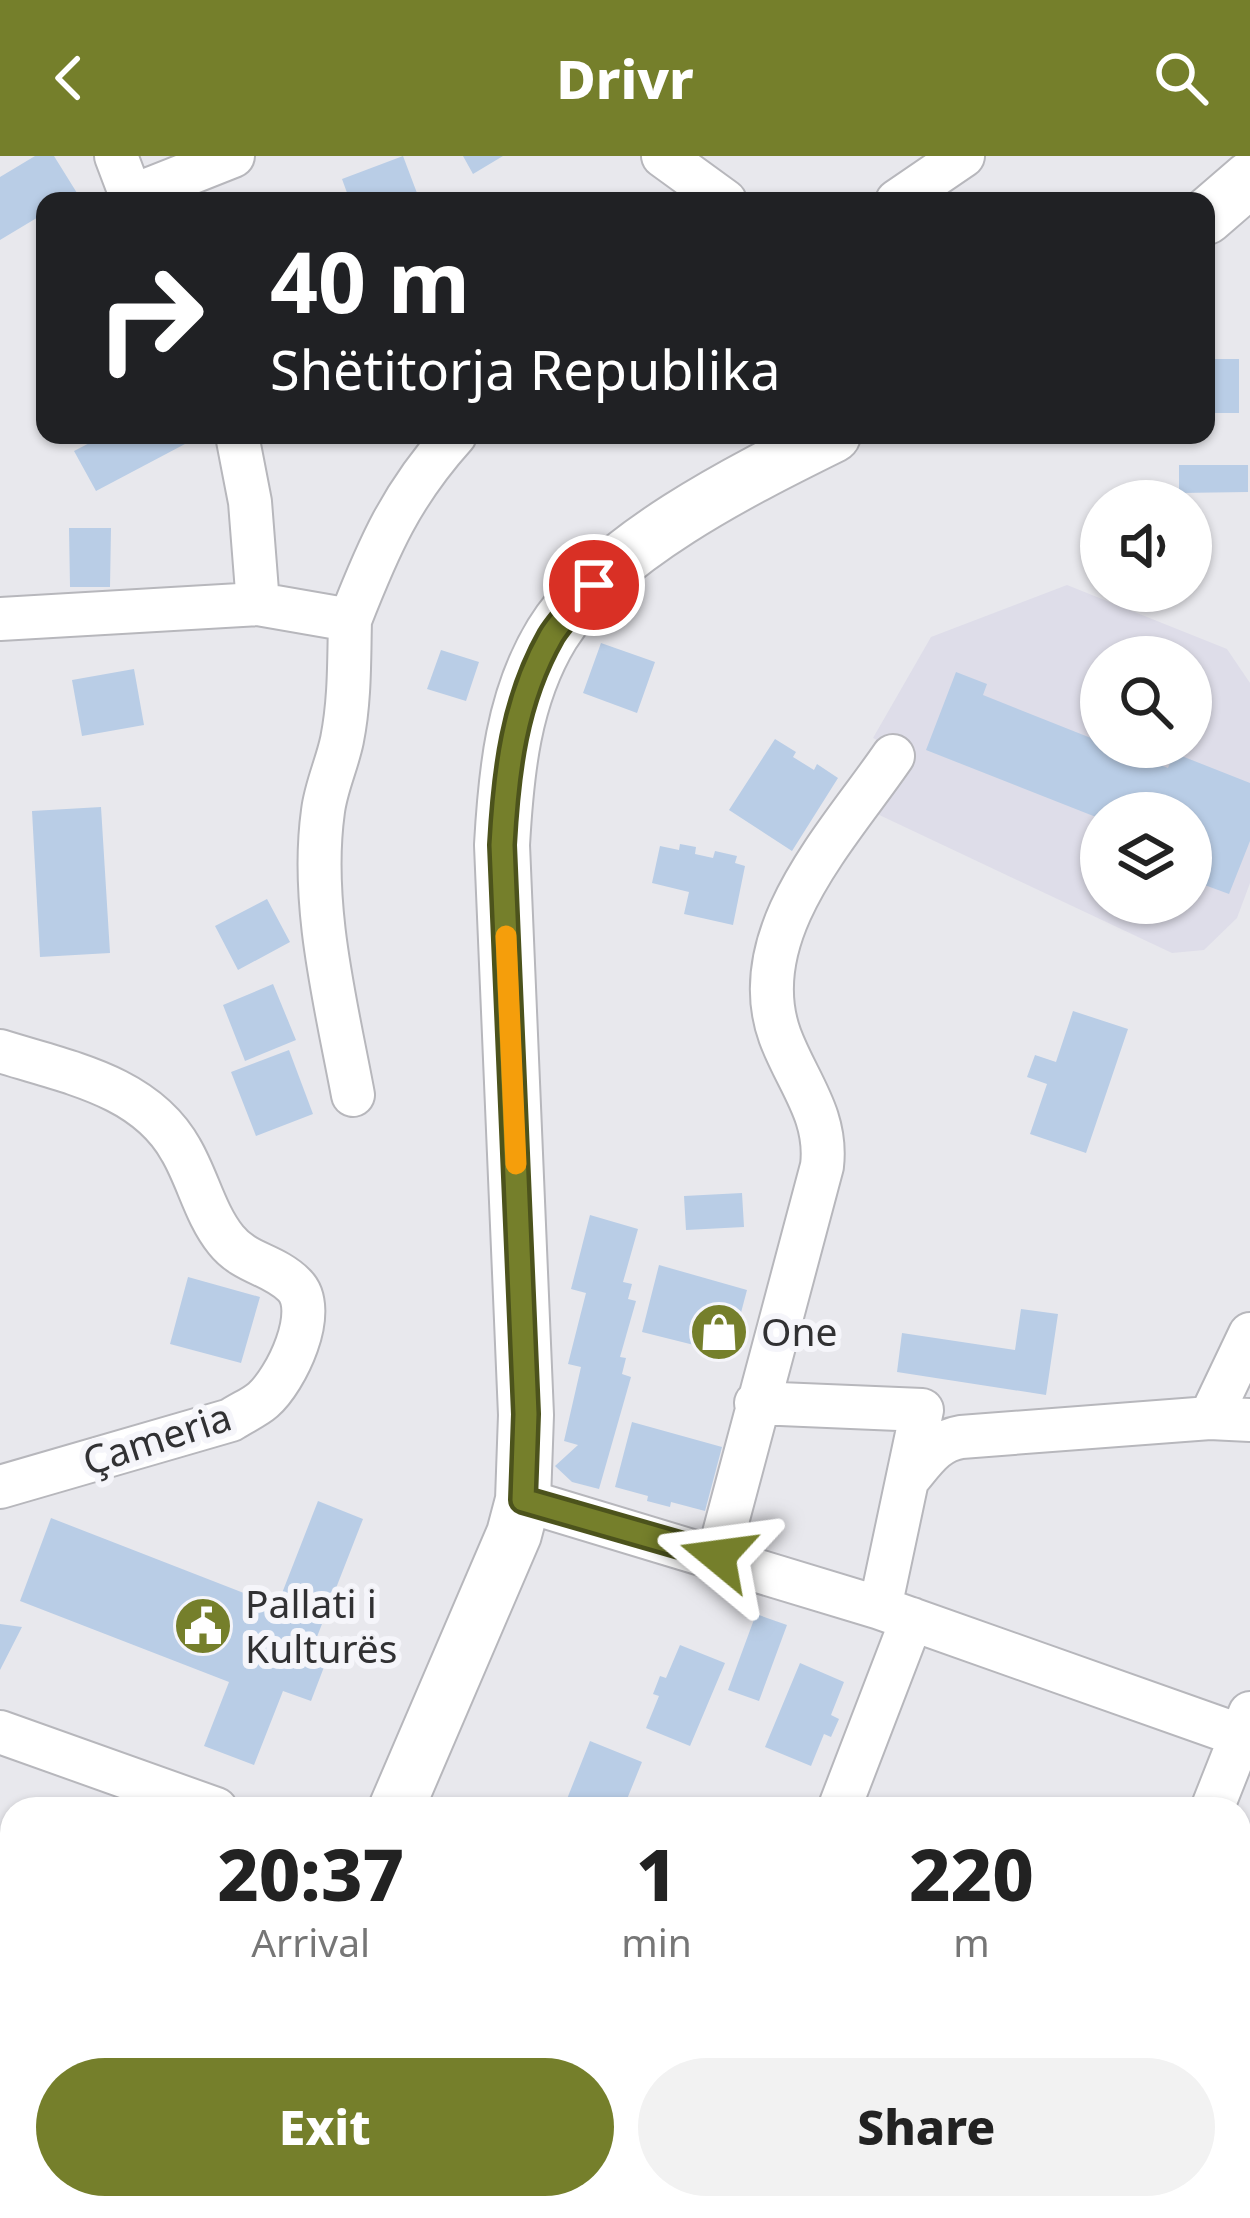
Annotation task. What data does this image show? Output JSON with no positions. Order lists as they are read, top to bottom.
{
  "streets": {
    "street": ["Çameria"]
  },
  "places": {
    "shop": ["One"],
    "public building": ["Pallati i Kulturës"]
  },
  "page": {
    "header": "Drivr",
    "turn": ["40 m", "Shëtitorja Republika"],
    "eta": [
      "20:37",
      "Arrival",
      "1",
      "min",
      "220",
      "m"
    ],
    "buttons": ["Exit", "Share"]
  }
}
